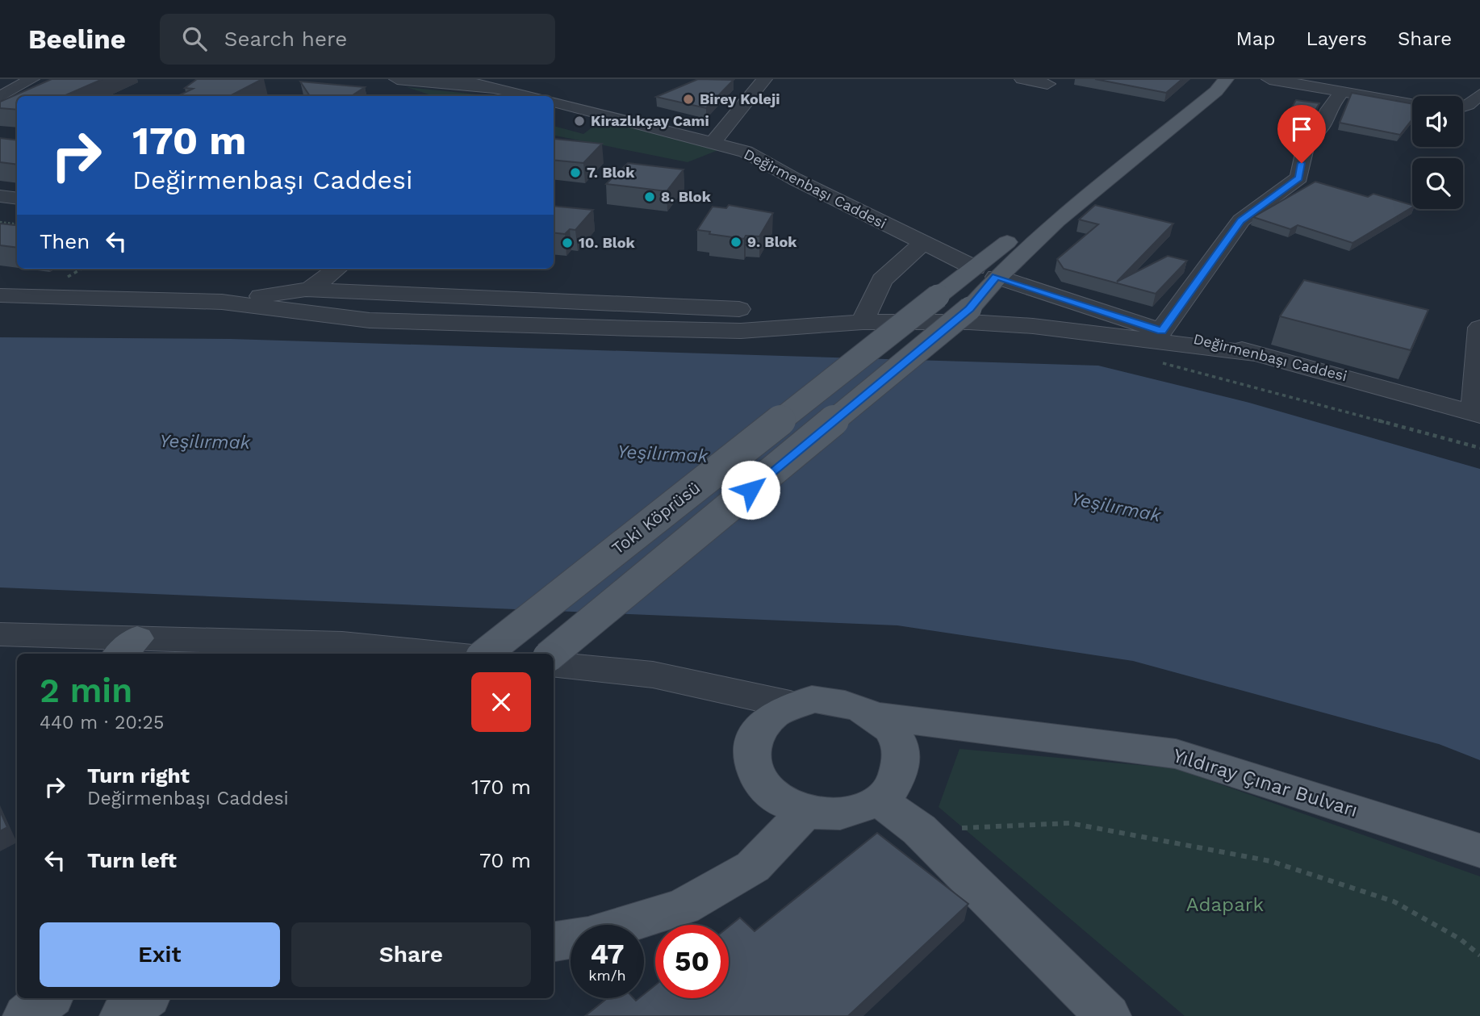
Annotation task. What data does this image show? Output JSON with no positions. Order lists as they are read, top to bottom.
{
  "streets": {
    "main road": ["Toki Köprüsü", "Yıldıray Çınar Bulvarı"],
    "street": ["Değirmenbaşı Caddesi"]
  },
  "crossings": [
    ["Değirmenbaşı Caddesi", "Toki Köprüsü"]
  ],
  "water": ["Yeşilırmak"],
  "parks": ["Adapark"],
  "places": [
    "Birey Koleji",
    "Kirazlıkçay Cami",
    "7. Blok",
    "8. Blok",
    "9. Blok",
    "10. Blok"
  ],
  "page": {
    "header": "Beeline",
    "search": "Search here",
    "nav": ["Map", "Layers", "Share"],
    "turn": ["170 m", "Değirmenbaşı Caddesi"],
    "then": "Then",
    "heading": ["2 min", "440 m · 20:25"],
    "list": [
      {
        "name": "Turn right",
        "note": "Değirmenbaşı Caddesi",
        "value": "170 m"
      },
      {
        "name": "Turn left",
        "value": "70 m"
      }
    ],
    "buttons": ["Exit", "Share"],
    "speed": "47 km/h",
    "limit": "50"
  }
}
